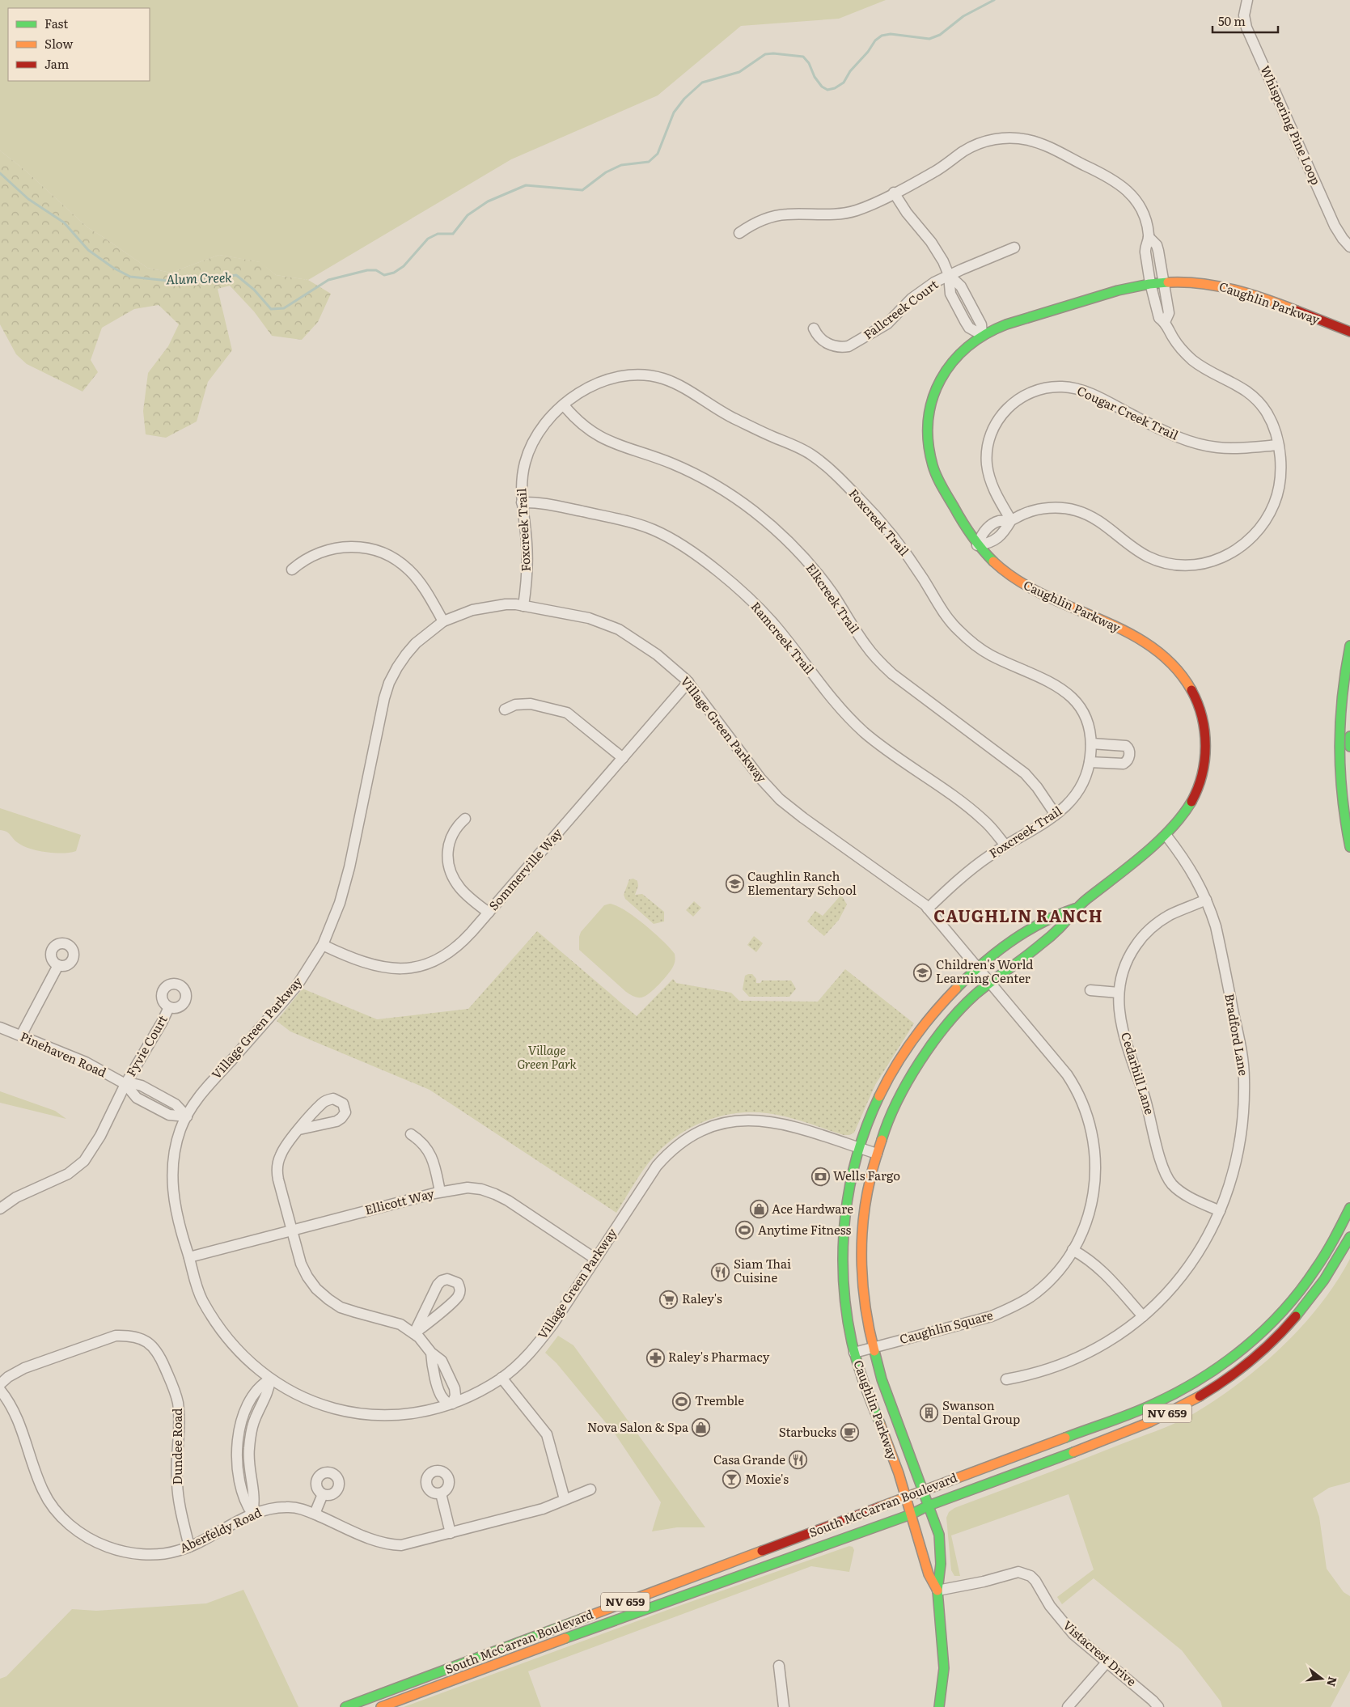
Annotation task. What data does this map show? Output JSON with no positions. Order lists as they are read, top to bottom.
{
  "streets": {
    "street": [
      "Whispering Pine Loop",
      "Caughlin Parkway",
      "Fallcreek Court",
      "Cougar Creek Trail",
      "Foxcreek Trail",
      "Elkcreek Trail",
      "Ramcreek Trail",
      "Village Green Parkway",
      "Sommerville Way",
      "Bradford Lane",
      "Fyvie Court",
      "Pinehaven Road",
      "Cedarhill Lane",
      "Ellicott Way",
      "Caughlin Square",
      "NV 659",
      "Dundee Road",
      "South McCarran Boulevard",
      "Aberfeldy Road",
      "Vistacrest Drive"
    ]
  },
  "crossings": [
    ["Caughlin Parkway", "Village Green Parkway"],
    ["Caughlin Parkway", "Bradford Lane"],
    ["Caughlin Parkway", "Caughlin Square"],
    ["Caughlin Parkway", "South McCarran Boulevard"],
    ["Caughlin Parkway", "Vistacrest Drive"],
    ["Foxcreek Trail", "Elkcreek Trail"],
    ["Foxcreek Trail", "Ramcreek Trail"],
    ["Foxcreek Trail", "Village Green Parkway"],
    ["Village Green Parkway", "Sommerville Way"],
    ["Village Green Parkway", "Pinehaven Road"],
    ["Village Green Parkway", "Ellicott Way"],
    ["Village Green Parkway", "Caughlin Square"],
    ["Bradford Lane", "Cedarhill Lane"],
    ["Fyvie Court", "Pinehaven Road"],
    ["Dundee Road", "Aberfeldy Road"]
  ],
  "districts": ["CAUGHLIN RANCH"],
  "water": ["Alum Creek"],
  "parks": ["Village Green Park"],
  "places": {
    "school or university": ["Caughlin Ranch Elementary School", "Children's World Learning Center"],
    "bank": ["Wells Fargo"],
    "shop": ["Ace Hardware", "Nova Salon & Spa"],
    "sports": ["Anytime Fitness", "Tremble"],
    "restaurant": ["Siam Thai Cuisine", "Casa Grande"],
    "supermarket": ["Raley's"],
    "pharmacy": ["Raley's Pharmacy"],
    "building": ["Swanson Dental Group"],
    "cafe": ["Starbucks"],
    "bar": ["Moxie's"]
  },
  "legend": ["Fast", "Slow", "Jam"],
  "scale_bar": "50 m",
  "north": "right"
}
